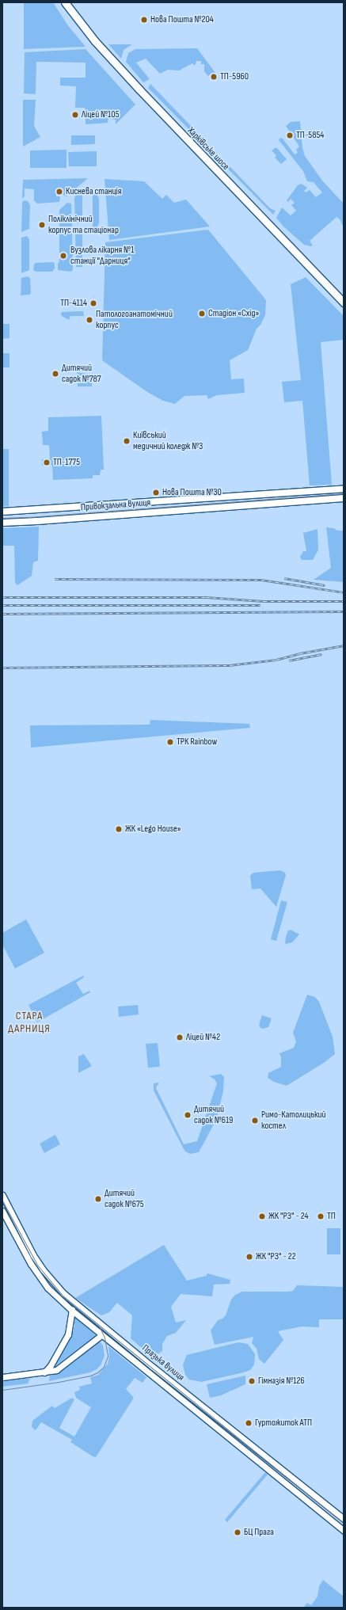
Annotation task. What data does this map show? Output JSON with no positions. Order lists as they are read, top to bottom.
{
  "streets": {
    "main road": ["Харківське шосе", "Привокзальна вулиця"],
    "street": ["Празька вулиця"]
  },
  "districts": ["СТАРА ДАРНИЦЯ"],
  "places": [
    "Нова Пошта №204",
    "ТП-5960",
    "Ліцей №105",
    "ТП-5854",
    "Киснева станція",
    "Поліклінічний корпус та стаціонар",
    "Вузлова лікарня №1 станції \"Дарниця\"",
    "ТП-4114",
    "Стадіон «Схід»",
    "Патологоанатомічний корпус",
    "Дитячий садок №787",
    "Київський медичний коледж №3",
    "ТП-1775",
    "Нова Пошта №30",
    "ТРК Rainbow",
    "ЖК «Lego House»",
    "Ліцей №42",
    "Дитячий садок №619",
    "Римо-Католицький костел",
    "Дитячий садок №675",
    "ЖК \"РЗ\" - 24",
    "ТП",
    "ЖК \"РЗ\" - 22",
    "Гімназія №126",
    "Гуртожиток АТП",
    "БЦ Прага"
  ]
}
